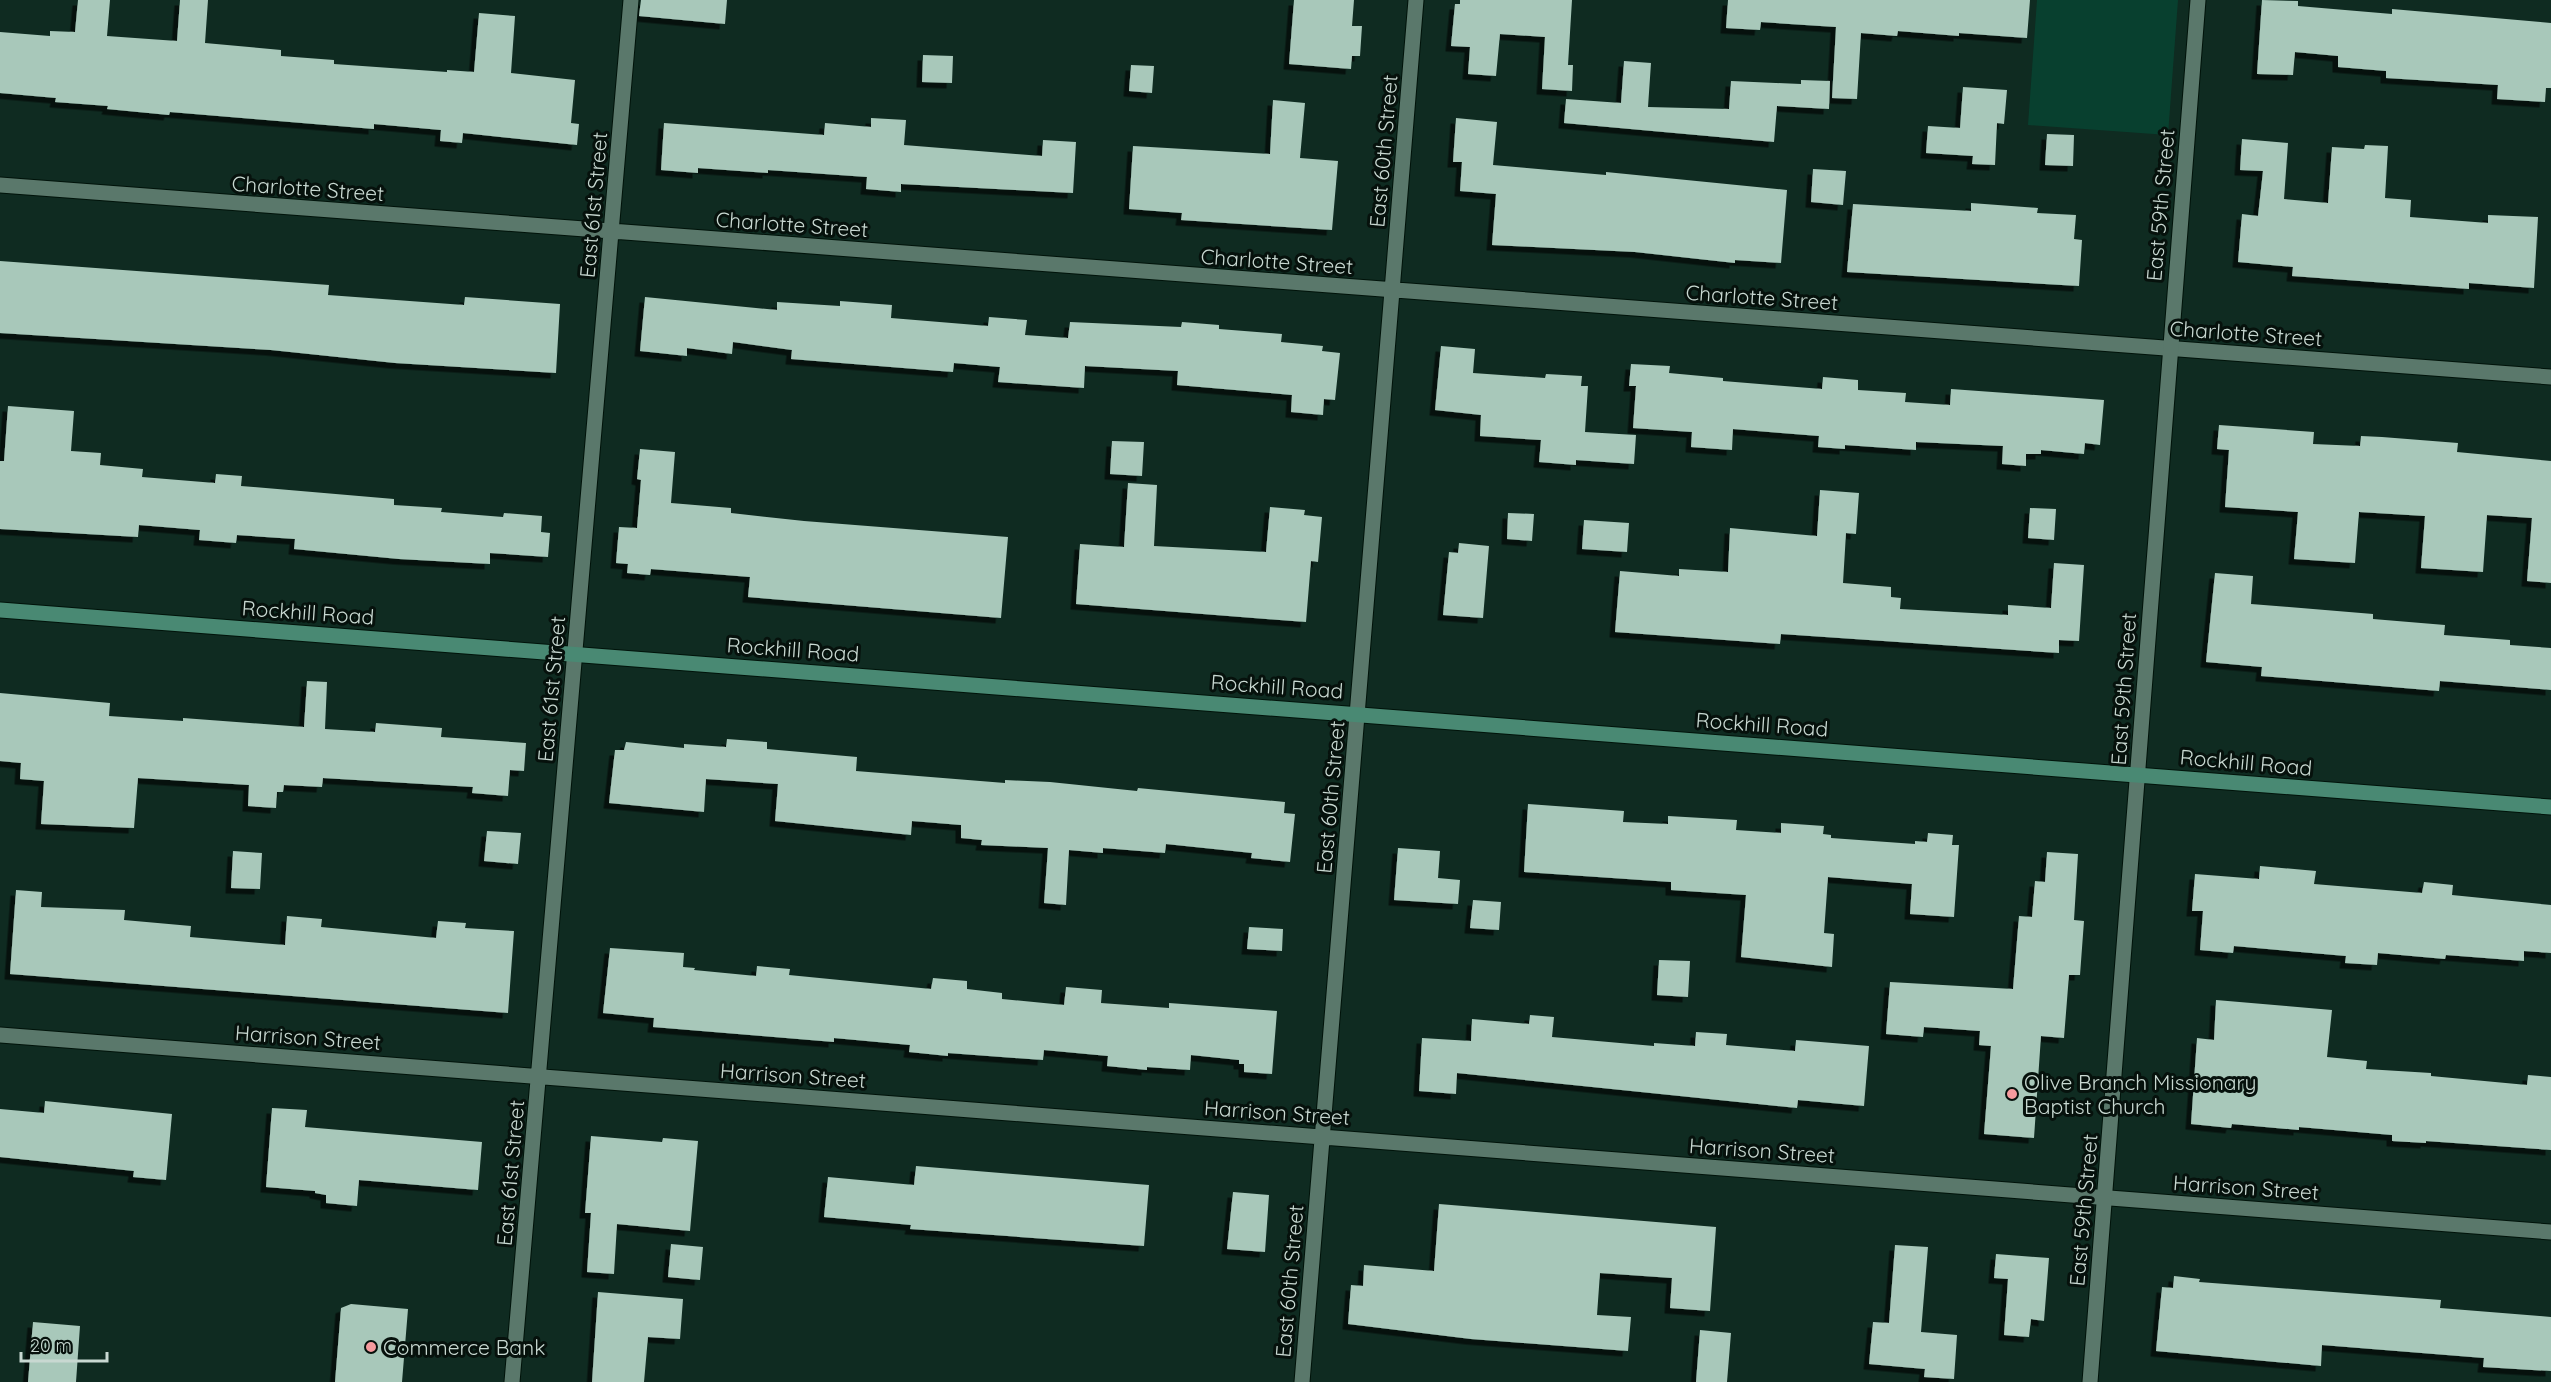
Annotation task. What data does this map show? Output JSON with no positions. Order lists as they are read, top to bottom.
{
  "streets": {
    "main road": ["Rockhill Road"],
    "street": [
      "East 60th Street",
      "Charlotte Street",
      "East 61st Street",
      "East 59th Street",
      "Harrison Street"
    ]
  },
  "crossings": [
    ["East 60th Street", "Charlotte Street"],
    ["East 60th Street", "Rockhill Road"],
    ["East 60th Street", "Harrison Street"],
    ["Charlotte Street", "East 61st Street"],
    ["Charlotte Street", "East 59th Street"],
    ["East 61st Street", "Rockhill Road"],
    ["East 61st Street", "Harrison Street"],
    ["East 59th Street", "Rockhill Road"],
    ["East 59th Street", "Harrison Street"]
  ],
  "places": ["Olive Branch Missionary Baptist Church", "Commerce Bank"],
  "scale_bar": "20 m"
}
